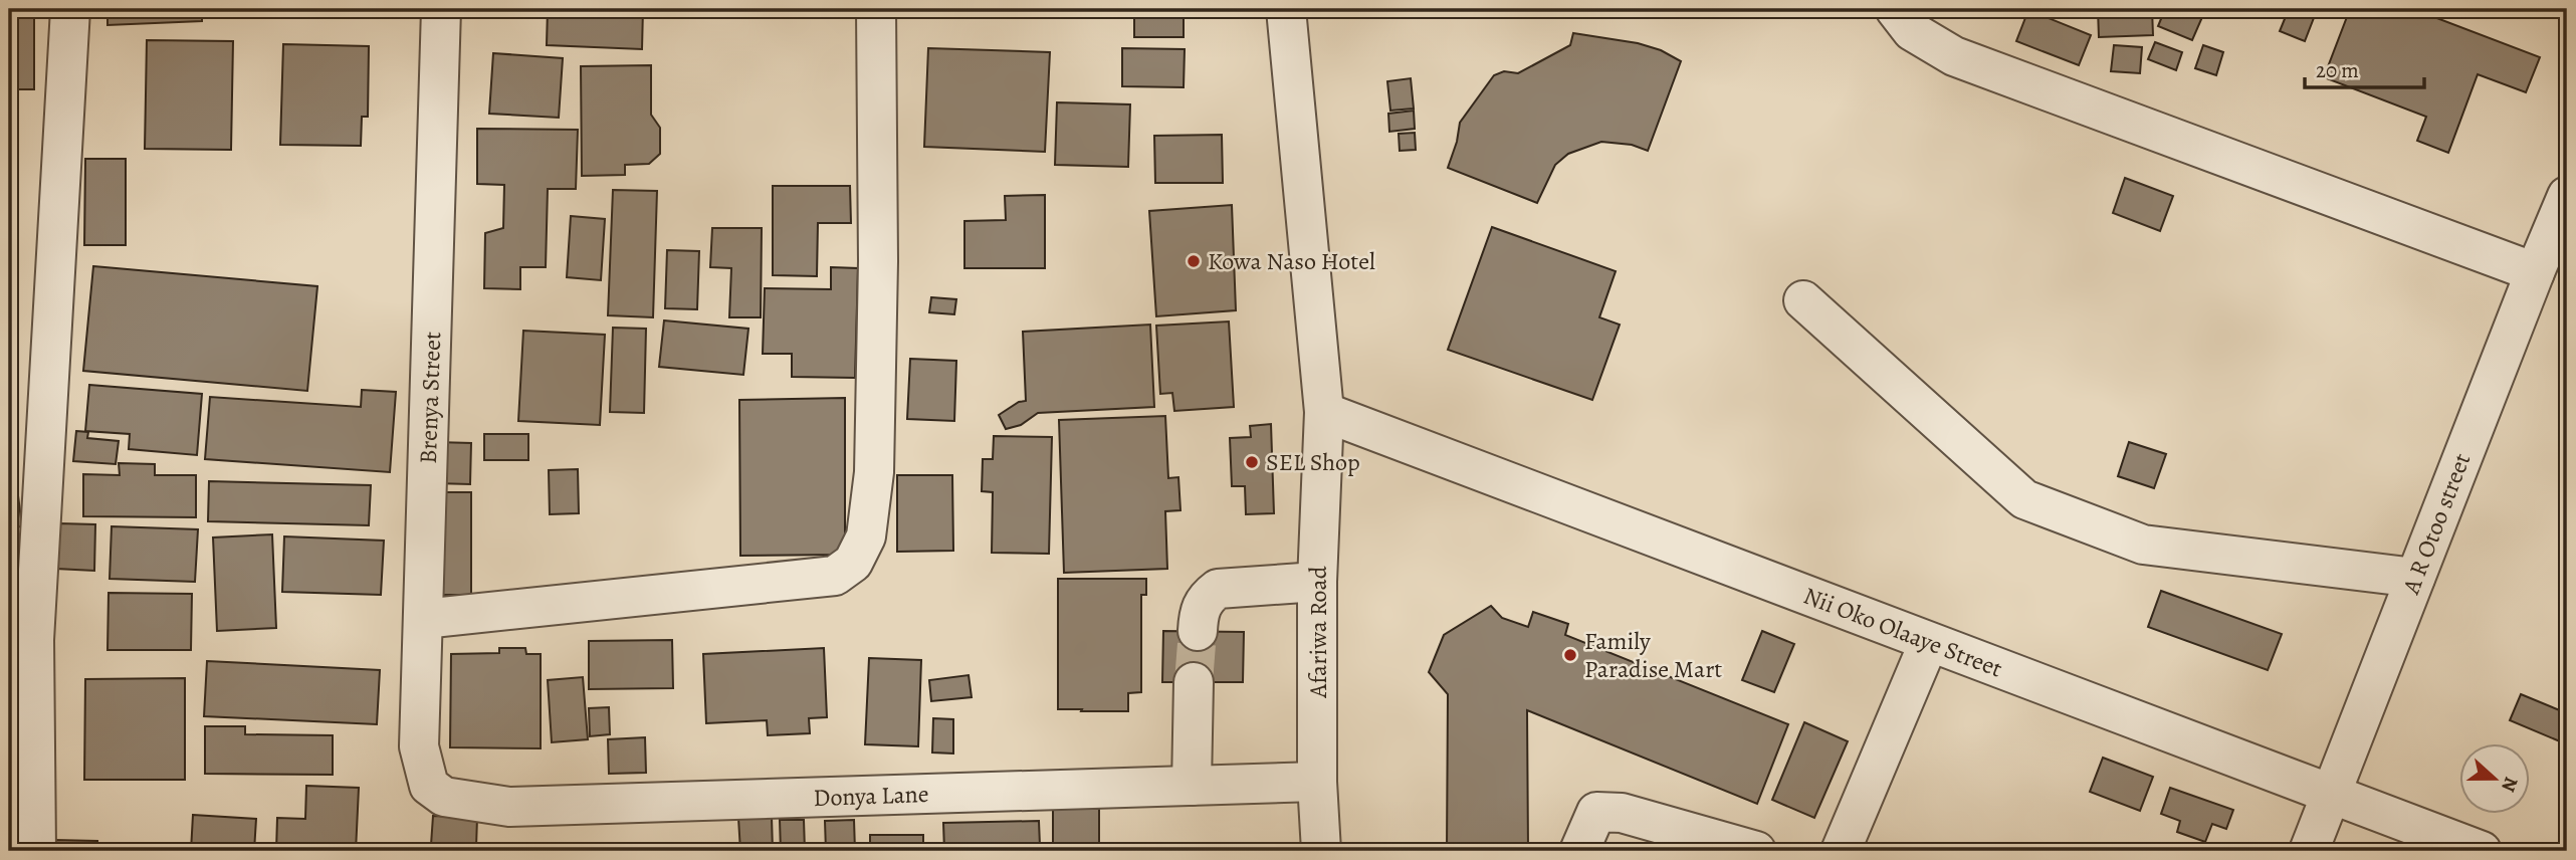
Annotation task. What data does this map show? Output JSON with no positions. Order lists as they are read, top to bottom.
{
  "streets": {
    "street": [
      "Brenya Street",
      "A R Otoo street",
      "Afariwa Road",
      "Nii Oko Olaaye Street",
      "Donya Lane"
    ]
  },
  "crossings": [
    ["Brenya Street", "Donya Lane"],
    ["A R Otoo street", "Nii Oko Olaaye Street"],
    ["Afariwa Road", "Nii Oko Olaaye Street"],
    ["Afariwa Road", "Donya Lane"]
  ],
  "places": ["Kowa Naso Hotel", "SEL Shop", "Family Paradise Mart"],
  "scale_bar": "20 m",
  "north": "right"
}
